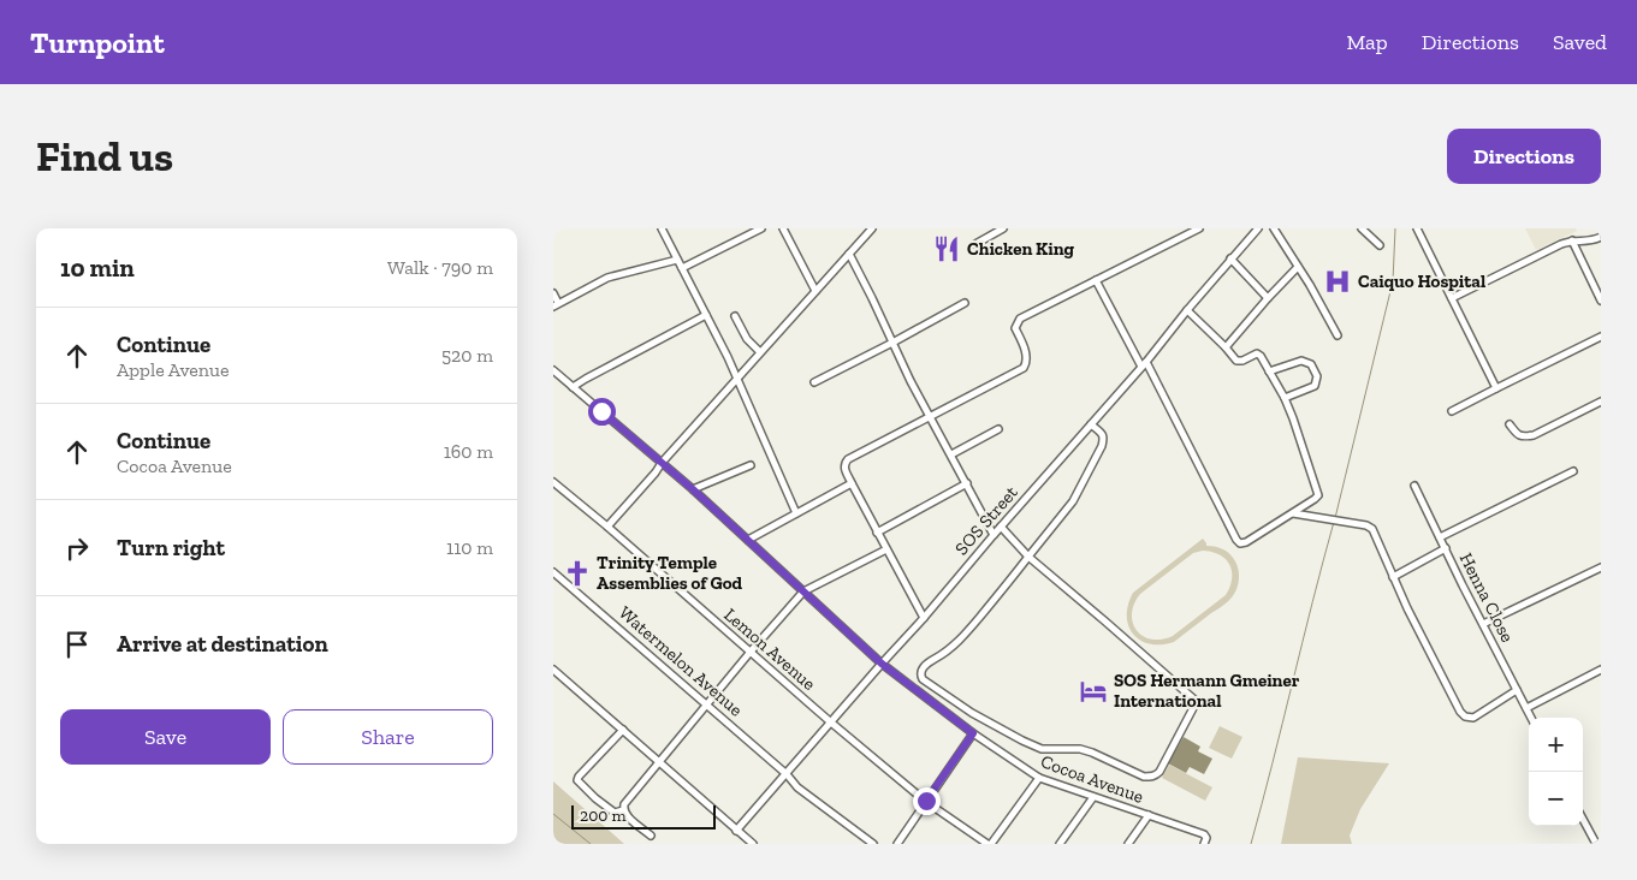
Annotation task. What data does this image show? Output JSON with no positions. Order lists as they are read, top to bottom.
{
  "streets": {
    "street": [
      "SOS Street",
      "Henna Close",
      "Lemon Avenue",
      "Watermelon Avenue",
      "Cocoa Avenue"
    ]
  },
  "crossings": [
    ["SOS Street", "Lemon Avenue"],
    ["SOS Street", "Watermelon Avenue"],
    ["SOS Street", "Cocoa Avenue"]
  ],
  "places": {
    "restaurant": ["Chicken King"],
    "hospital": ["Caiquo Hospital"],
    "church": ["Trinity Temple Assemblies of God"],
    "hotel": ["SOS Hermann Gmeiner International"]
  },
  "scale_bar": "200 m",
  "page": {
    "header": "Turnpoint",
    "nav": ["Map", "Directions", "Saved"],
    "buttons": [
      "Directions",
      ["Save", "Share"]
    ],
    "title": "Find us",
    "heading": ["10 min", "Walk · 790 m"],
    "list": [
      ["Continue", "Apple Avenue", "520 m"],
      ["Continue", "Cocoa Avenue", "160 m"],
      ["Turn right", "110 m"],
      "Arrive at destination"
    ],
    "map_buttons": ["+", "−"],
    "scale": "200 m"
  }
}
